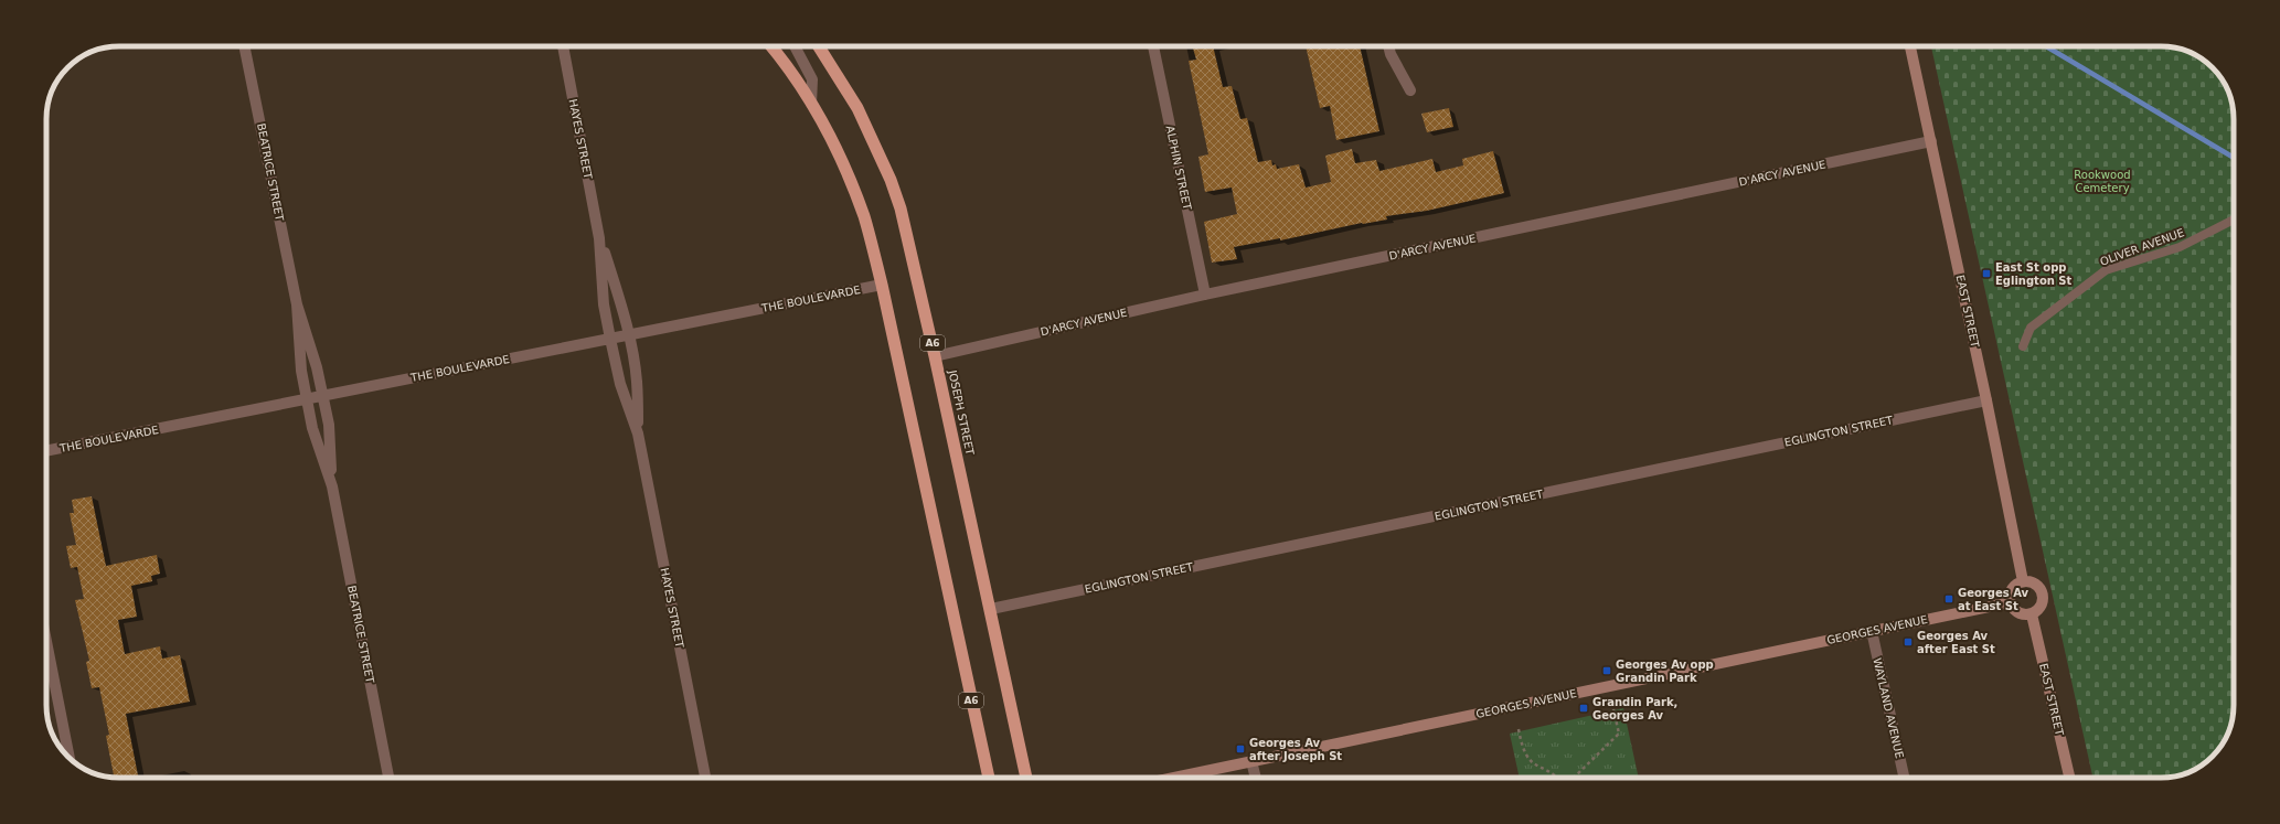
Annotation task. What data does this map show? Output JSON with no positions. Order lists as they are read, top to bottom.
{
  "streets": {
    "highway": ["A6", "JOSEPH STREET"],
    "main road": ["EAST STREET", "GEORGES AVENUE"],
    "street": [
      "HAYES STREET",
      "ALPHIN STREET",
      "BEATRICE STREET",
      "D'ARCY AVENUE",
      "THE BOULEVARDE",
      "EGLINGTON STREET",
      "WAYLAND AVENUE"
    ],
    "lane": ["OLIVER AVENUE"]
  },
  "crossings": [
    ["HAYES STREET", "THE BOULEVARDE"],
    ["ALPHIN STREET", "D'ARCY AVENUE"],
    ["BEATRICE STREET", "THE BOULEVARDE"],
    ["D'ARCY AVENUE", "EAST STREET"],
    ["D'ARCY AVENUE", "JOSEPH STREET"],
    ["THE BOULEVARDE", "A6"],
    ["EAST STREET", "EGLINGTON STREET"],
    ["EAST STREET", "GEORGES AVENUE"],
    ["JOSEPH STREET", "EGLINGTON STREET"],
    ["GEORGES AVENUE", "WAYLAND AVENUE"]
  ],
  "parks": ["Rookwood Cemetery"],
  "places": {
    "transit": [
      "East St opp Eglington St",
      "Georges Av at East St",
      "Georges Av after East St",
      "Georges Av opp Grandin Park",
      "Grandin Park, Georges Av",
      "Georges Av after Joseph St"
    ]
  }
}
